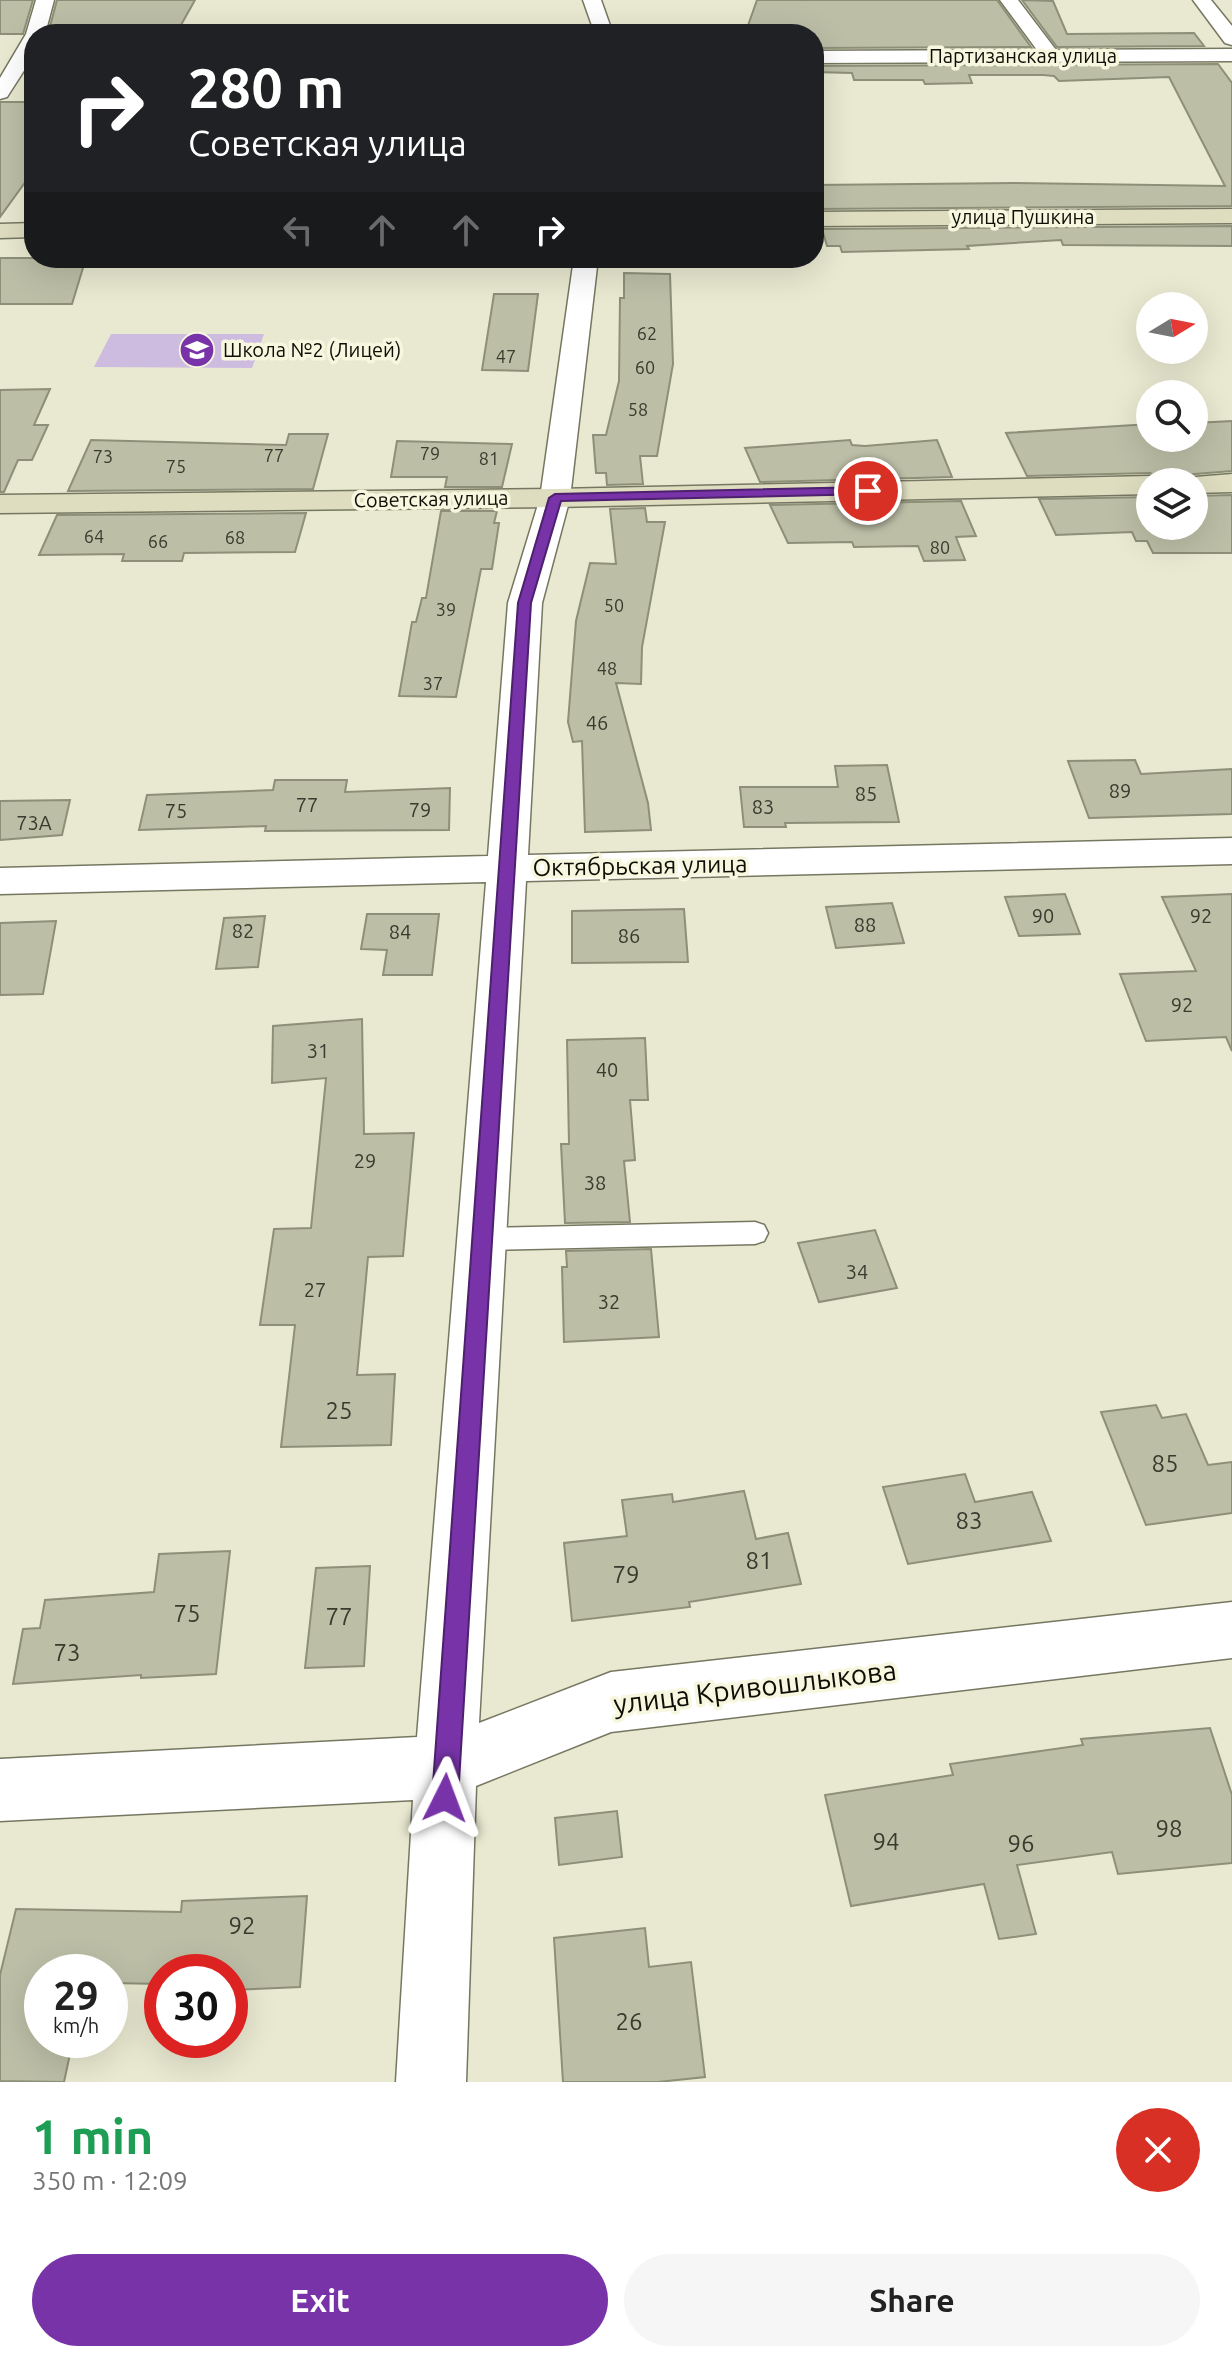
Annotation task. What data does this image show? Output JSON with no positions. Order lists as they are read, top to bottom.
{
  "streets": {
    "main road": ["улица Пушкина", "Советская улица"],
    "street": ["Партизанская улица", "Октябрьская улица", "улица Кривошлыкова"]
  },
  "places": {
    "school or university": ["Школа №2 (Лицей)"]
  },
  "house_numbers": [
    "62",
    "47",
    "60",
    "58",
    "79",
    "77",
    "73",
    "81",
    "75",
    "64",
    "68",
    "66",
    "80",
    "50",
    "39",
    "48",
    "37",
    "46",
    "89",
    "85",
    "77",
    "83",
    "79",
    "75",
    "73А",
    "90",
    "92",
    "88",
    "82",
    "84",
    "86",
    "92",
    "31",
    "40",
    "29",
    "38",
    "34",
    "27",
    "32",
    "25",
    "85",
    "83",
    "81",
    "79",
    "75",
    "77",
    "73",
    "98",
    "94",
    "96",
    "92",
    "26"
  ],
  "north": "right",
  "page": {
    "turn": ["280 m", "Советская улица"],
    "speed": "29 km/h",
    "limit": "30",
    "heading": ["1 min", "350 m · 12:09"],
    "buttons": ["Exit", "Share"]
  }
}
